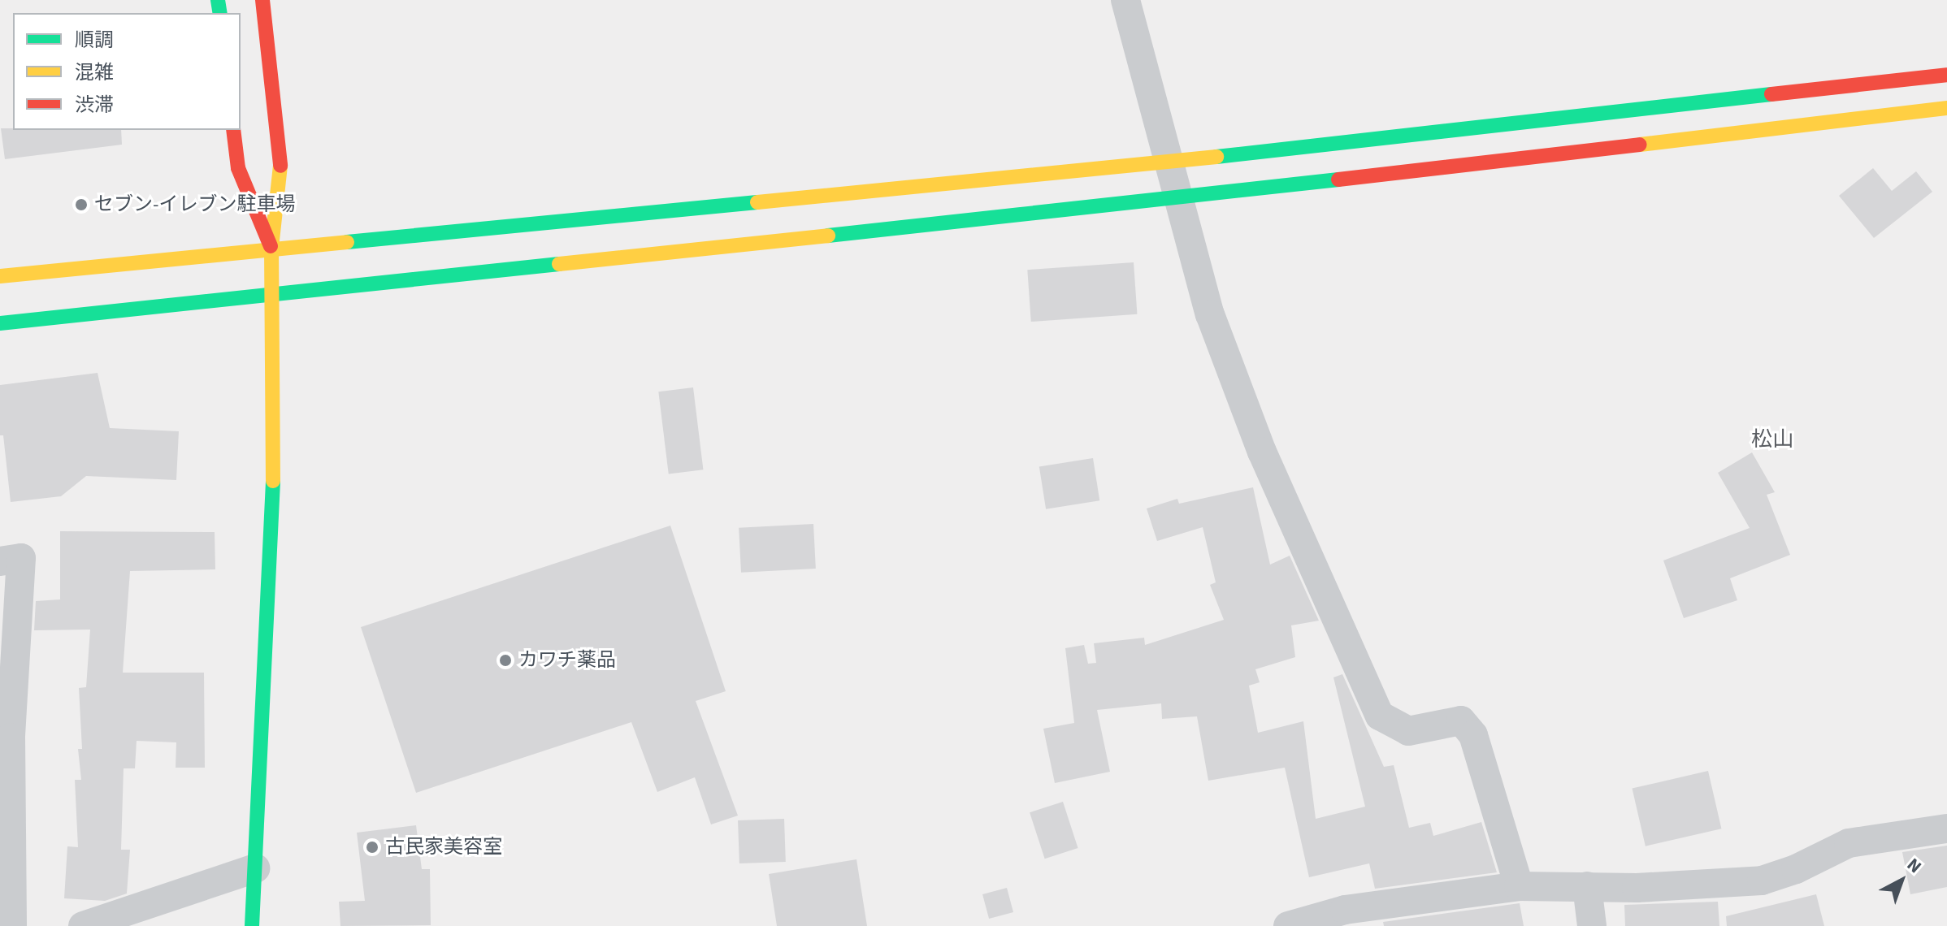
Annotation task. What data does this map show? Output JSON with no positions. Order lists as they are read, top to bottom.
{
  "districts": ["松山"],
  "places": ["セブン-イレブン駐車場", "カワチ薬品", "古民家美容室"],
  "legend": ["順調", "混雑", "渋滞"],
  "north": "top right"
}
